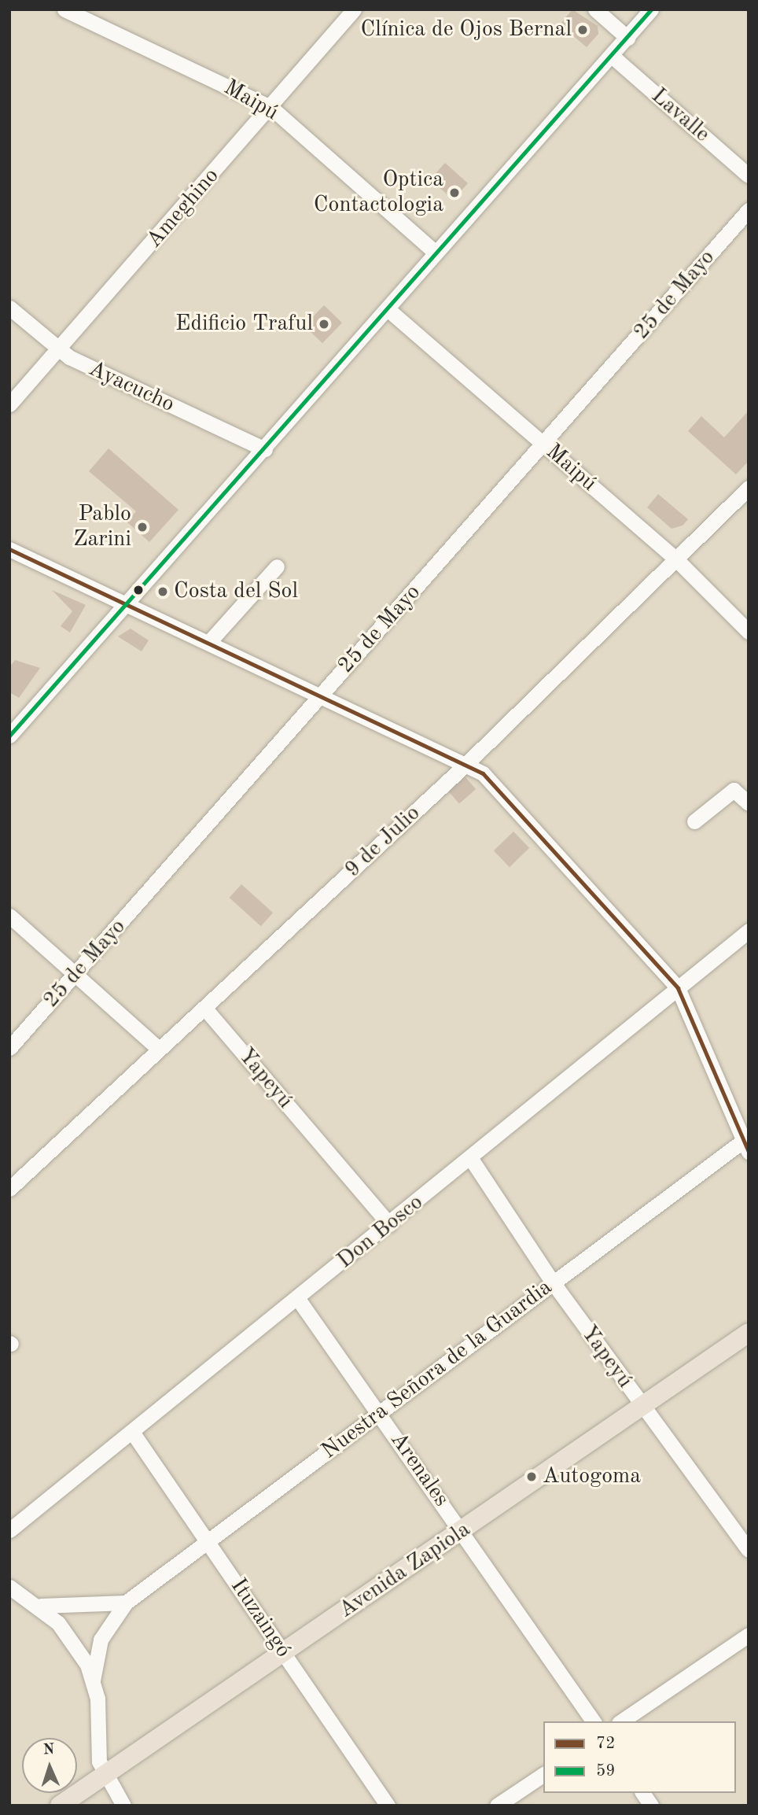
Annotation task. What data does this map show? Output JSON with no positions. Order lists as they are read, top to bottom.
{
  "streets": {
    "main road": ["Avenida Zapiola"],
    "street": [
      "Maipú",
      "Lavalle",
      "Ameghino",
      "25 de Mayo",
      "Ayacucho",
      "9 de Julio",
      "Yapeyú",
      "Don Bosco",
      "Nuestra Señora de la Guardia",
      "Arenales",
      "Ituzaingó"
    ]
  },
  "crossings": [
    ["Maipú", "Ameghino"],
    ["Maipú", "25 de Mayo"],
    ["Maipú", "9 de Julio"],
    ["Ameghino", "Ayacucho"],
    ["9 de Julio", "Yapeyú"],
    ["Yapeyú", "Don Bosco"],
    ["Yapeyú", "Nuestra Señora de la Guardia"],
    ["Yapeyú", "Avenida Zapiola"],
    ["Don Bosco", "Arenales"],
    ["Don Bosco", "Ituzaingó"],
    ["Nuestra Señora de la Guardia", "Arenales"],
    ["Nuestra Señora de la Guardia", "Ituzaingó"],
    ["Arenales", "Avenida Zapiola"],
    ["Avenida Zapiola", "Ituzaingó"]
  ],
  "places": [
    "Clínica de Ojos Bernal",
    "Optica Contactologia",
    "Edificio Traful",
    "Pablo Zarini",
    "Costa del Sol",
    "Autogoma"
  ],
  "lines": ["transit line 59", "transit line 72"],
  "legend": ["72", "59"],
  "north": "top"
}
